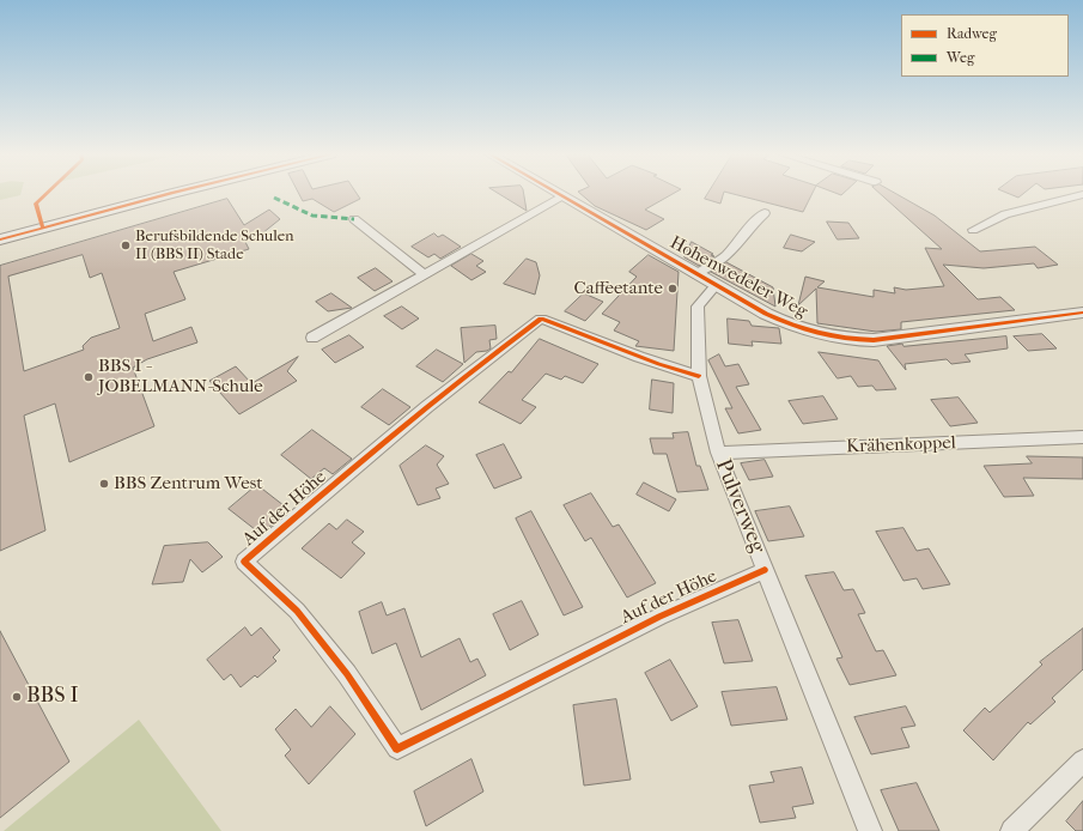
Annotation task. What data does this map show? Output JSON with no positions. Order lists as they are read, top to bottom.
{
  "streets": {
    "street": [
      "Hohenwedeler Weg",
      "Krähenkoppel",
      "Pulverweg",
      "Auf der Höhe"
    ]
  },
  "crossings": [
    ["Hohenwedeler Weg", "Pulverweg"],
    ["Krähenkoppel", "Pulverweg"],
    ["Pulverweg", "Auf der Höhe"]
  ],
  "places": [
    "Berufsbildende Schulen II (BBS II) Stade",
    "Caffeetante",
    "BBS I - JOBELMANN-Schule",
    "BBS Zentrum West",
    "BBS I"
  ],
  "legend": ["Radweg", "Weg"]
}
